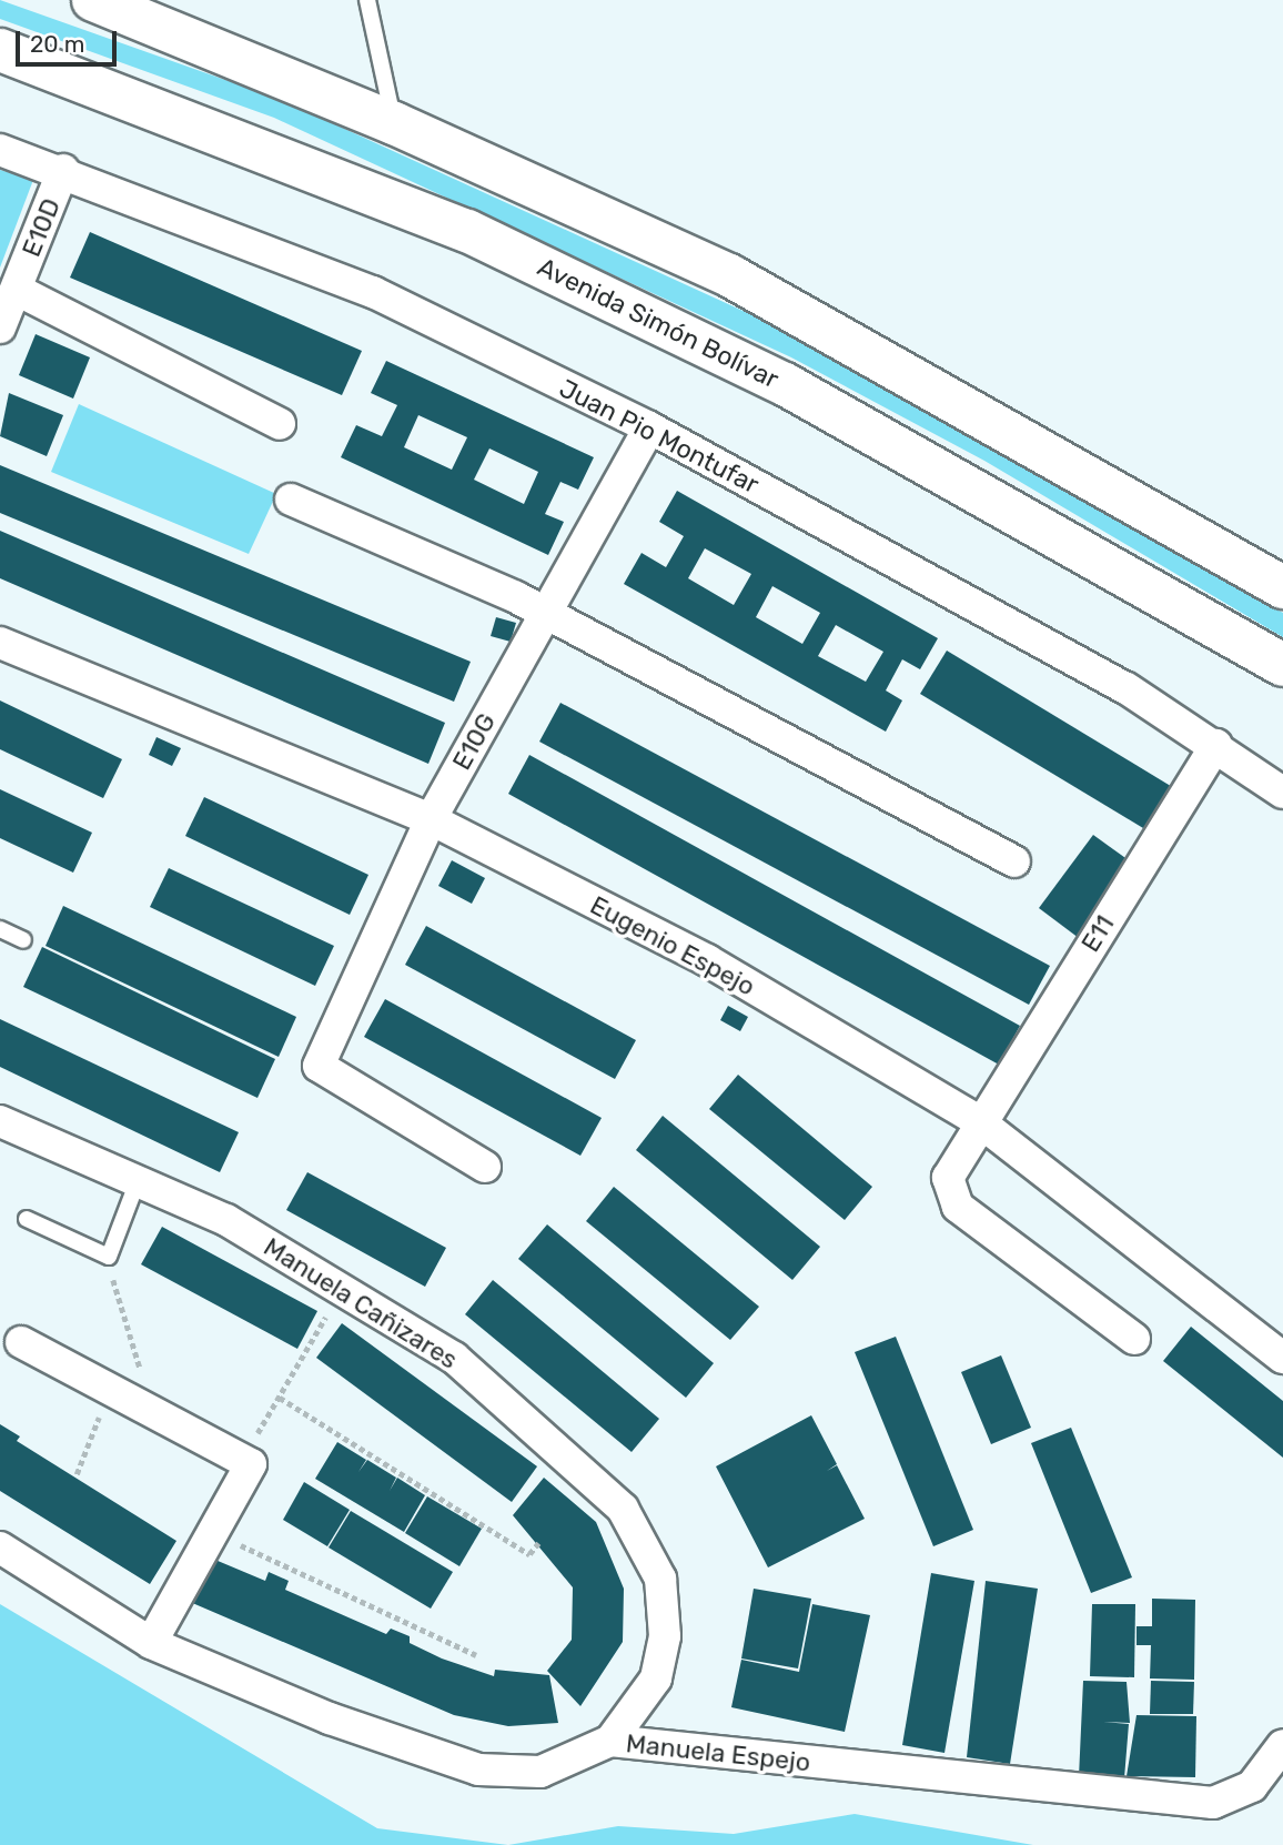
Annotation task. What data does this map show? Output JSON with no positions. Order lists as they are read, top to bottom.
{
  "streets": {
    "highway": ["Avenida Simón Bolívar"],
    "street": [
      "E10D",
      "Juan Pio Montufar",
      "E10G",
      "E11",
      "Eugenio Espejo",
      "Manuela Cañizares",
      "Manuela Espejo"
    ]
  },
  "crossings": [
    ["E10D", "Juan Pio Montufar"],
    ["Juan Pio Montufar", "E10G"],
    ["Juan Pio Montufar", "E11"],
    ["E10G", "Eugenio Espejo"],
    ["E11", "Eugenio Espejo"],
    ["Manuela Cañizares", "Manuela Espejo"]
  ],
  "scale_bar": "20 m"
}
